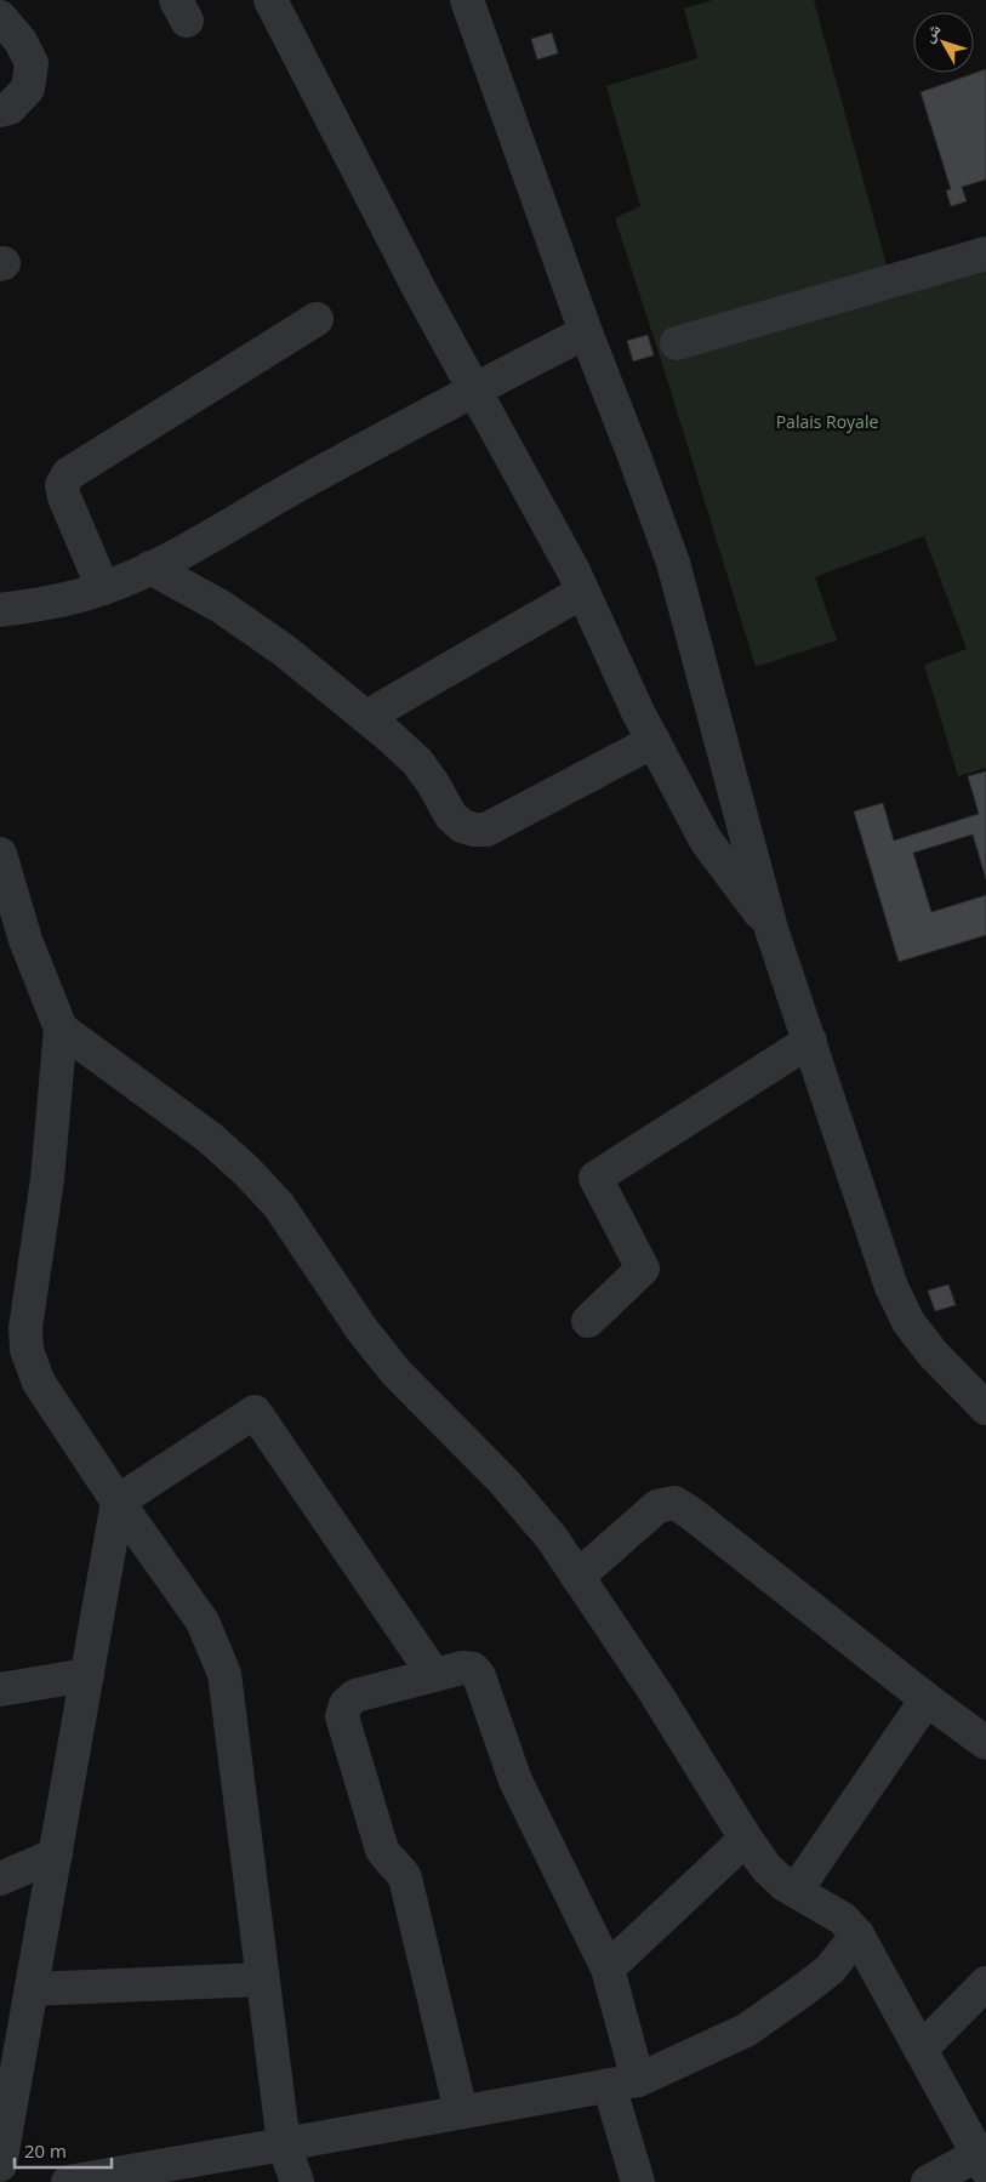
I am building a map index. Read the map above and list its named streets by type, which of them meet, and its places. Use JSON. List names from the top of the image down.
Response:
{
  "parks": ["Palais Royale"],
  "scale_bar": "20 m",
  "north": "top left"
}
